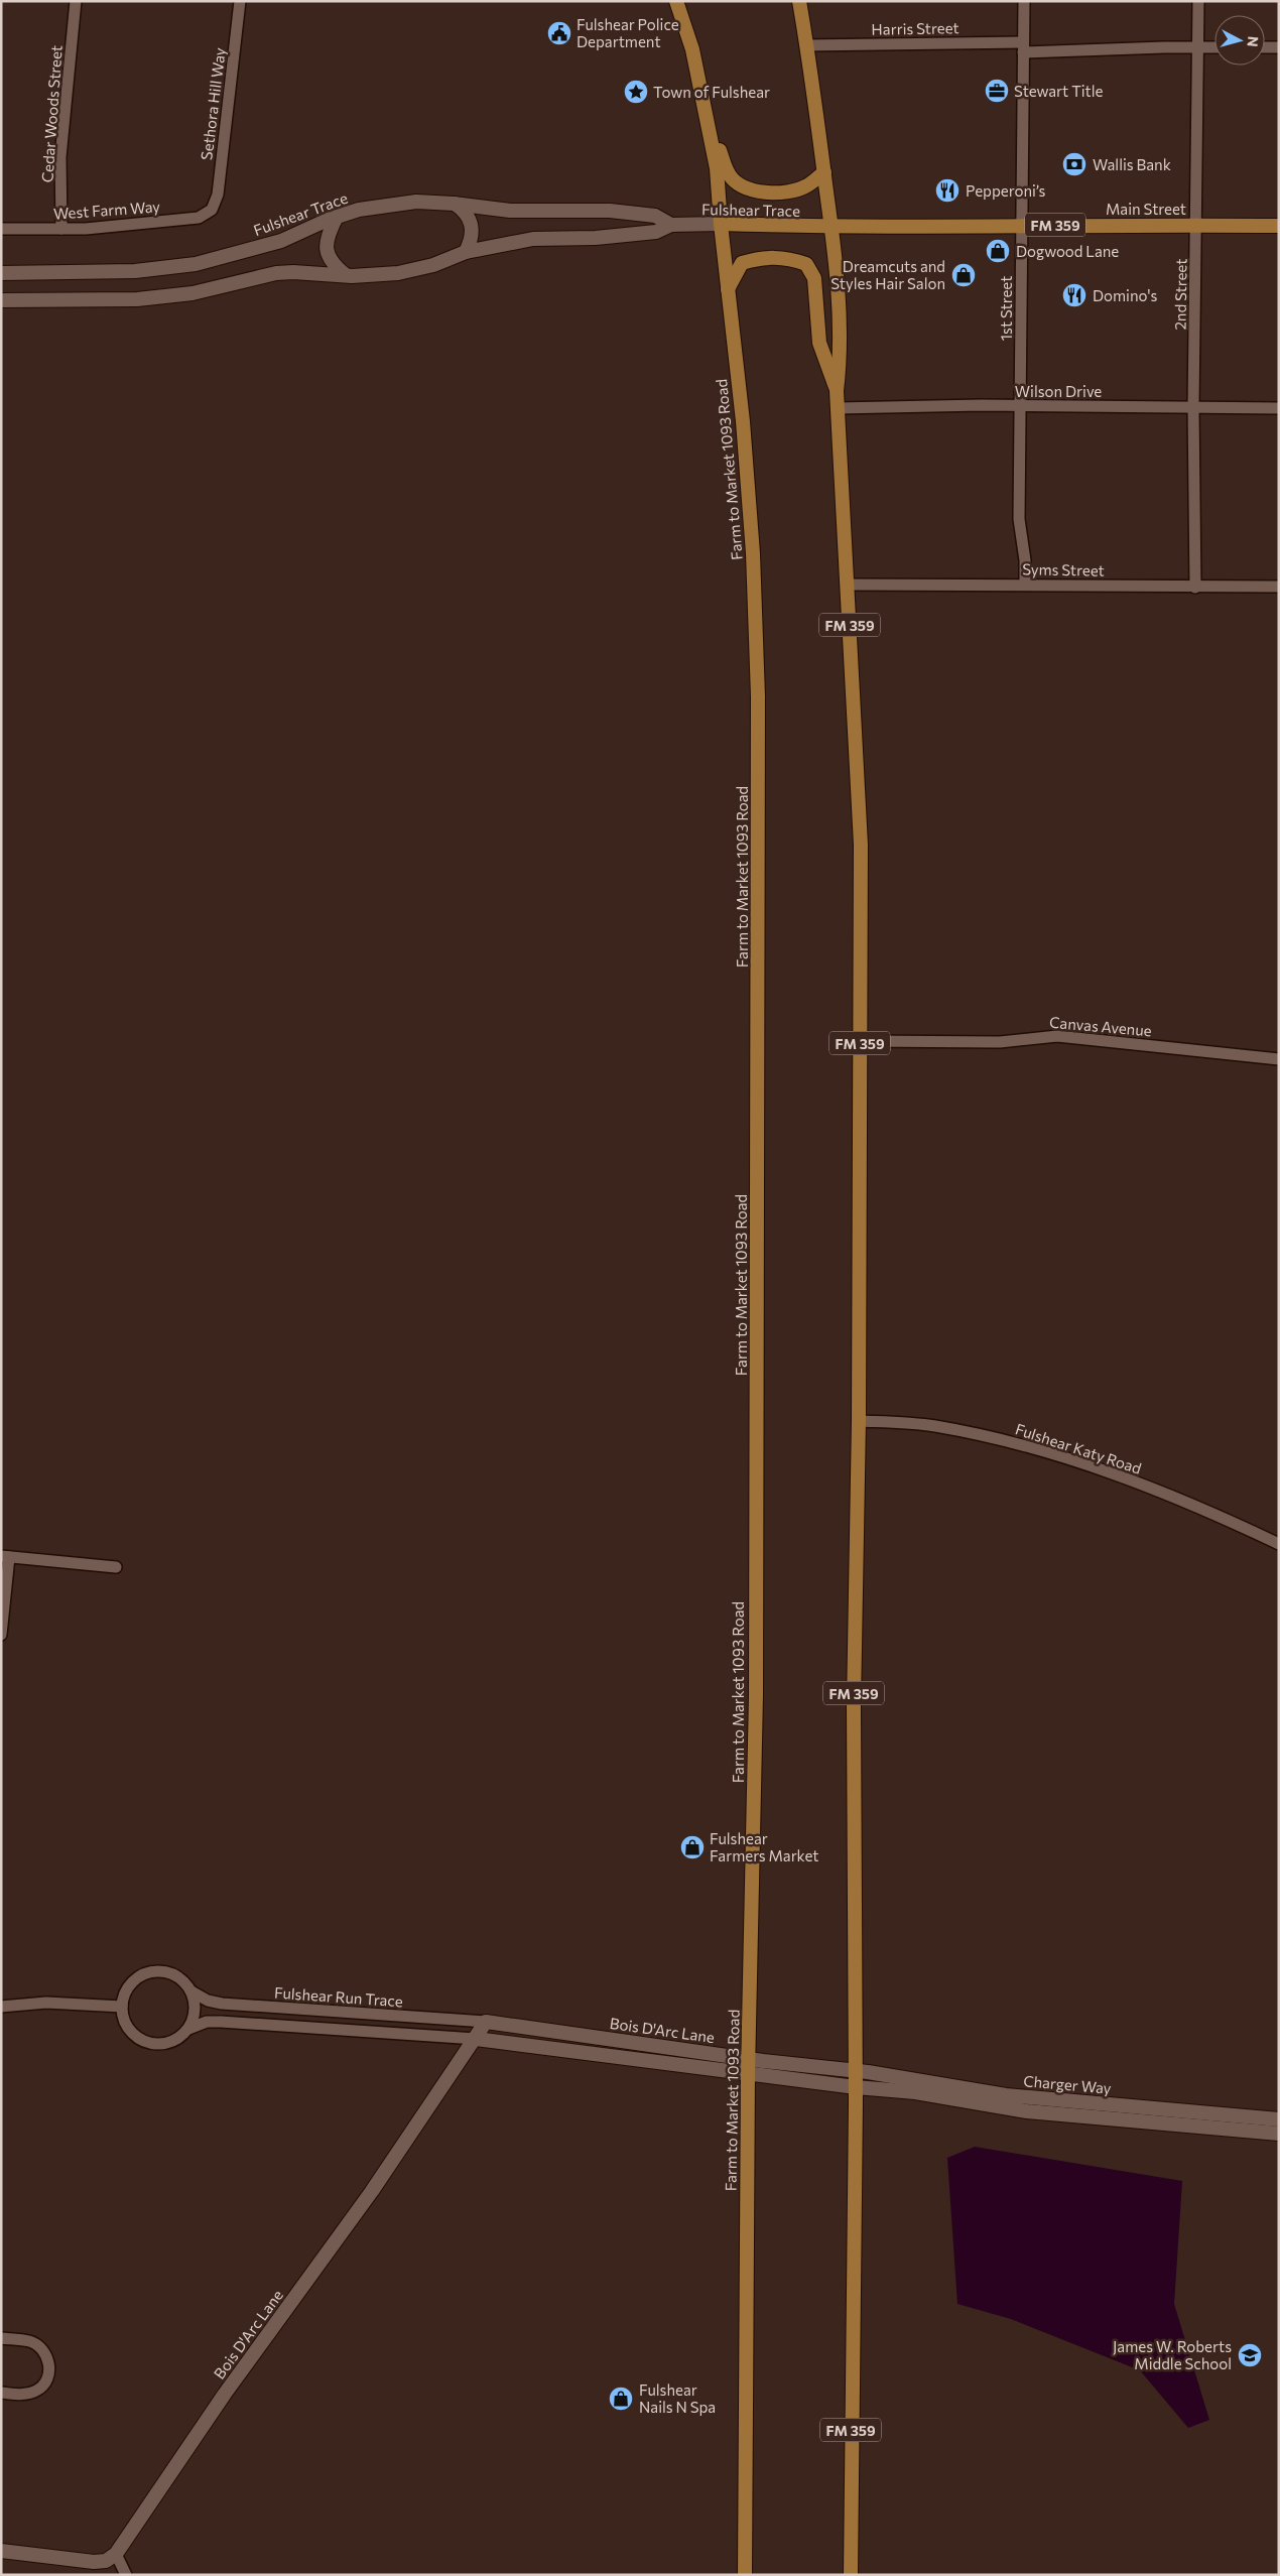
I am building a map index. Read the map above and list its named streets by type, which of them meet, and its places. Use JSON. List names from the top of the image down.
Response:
{
  "streets": {
    "main road": [
      "Main Street",
      "Fulshear Trace",
      "FM 359",
      "Farm to Market 1093 Road"
    ],
    "street": [
      "Harris Street",
      "Sethora Hill Way",
      "Cedar Woods Street",
      "West Farm Way",
      "2nd Street",
      "1st Street",
      "Wilson Drive",
      "Syms Street",
      "Canvas Avenue",
      "Fulshear Katy Road",
      "Fulshear Run Trace",
      "Bois D'Arc Lane",
      "Charger Way"
    ]
  },
  "crossings": [
    ["Harris Street", "2nd Street"],
    ["Harris Street", "1st Street"],
    ["Sethora Hill Way", "West Farm Way"],
    ["Cedar Woods Street", "West Farm Way"],
    ["Main Street", "Fulshear Trace"],
    ["Main Street", "FM 359"],
    ["Main Street", "2nd Street"],
    ["Main Street", "1st Street"],
    ["Fulshear Trace", "FM 359"],
    ["Fulshear Trace", "Farm to Market 1093 Road"],
    ["FM 359", "Wilson Drive"],
    ["FM 359", "Syms Street"],
    ["FM 359", "Canvas Avenue"],
    ["FM 359", "Fulshear Katy Road"],
    ["FM 359", "Bois D'Arc Lane"],
    ["FM 359", "Charger Way"],
    ["2nd Street", "Wilson Drive"],
    ["2nd Street", "Syms Street"],
    ["1st Street", "Wilson Drive"],
    ["1st Street", "Syms Street"],
    ["Farm to Market 1093 Road", "Bois D'Arc Lane"],
    ["Fulshear Run Trace", "Bois D'Arc Lane"],
    ["Bois D'Arc Lane", "Charger Way"]
  ],
  "places": {
    "public building": ["Fulshear Police Department"],
    "office": ["Stewart Title"],
    "place": ["Town of Fulshear"],
    "bank": ["Wallis Bank"],
    "restaurant": ["Pepperoni’s", "Domino's"],
    "shop": [
      "Dogwood Lane",
      "Dreamcuts and Styles Hair Salon",
      "Fulshear Farmers Market",
      "Fulshear Nails N Spa"
    ],
    "school or university": ["James W. Roberts Middle School"]
  },
  "north": "right"
}
